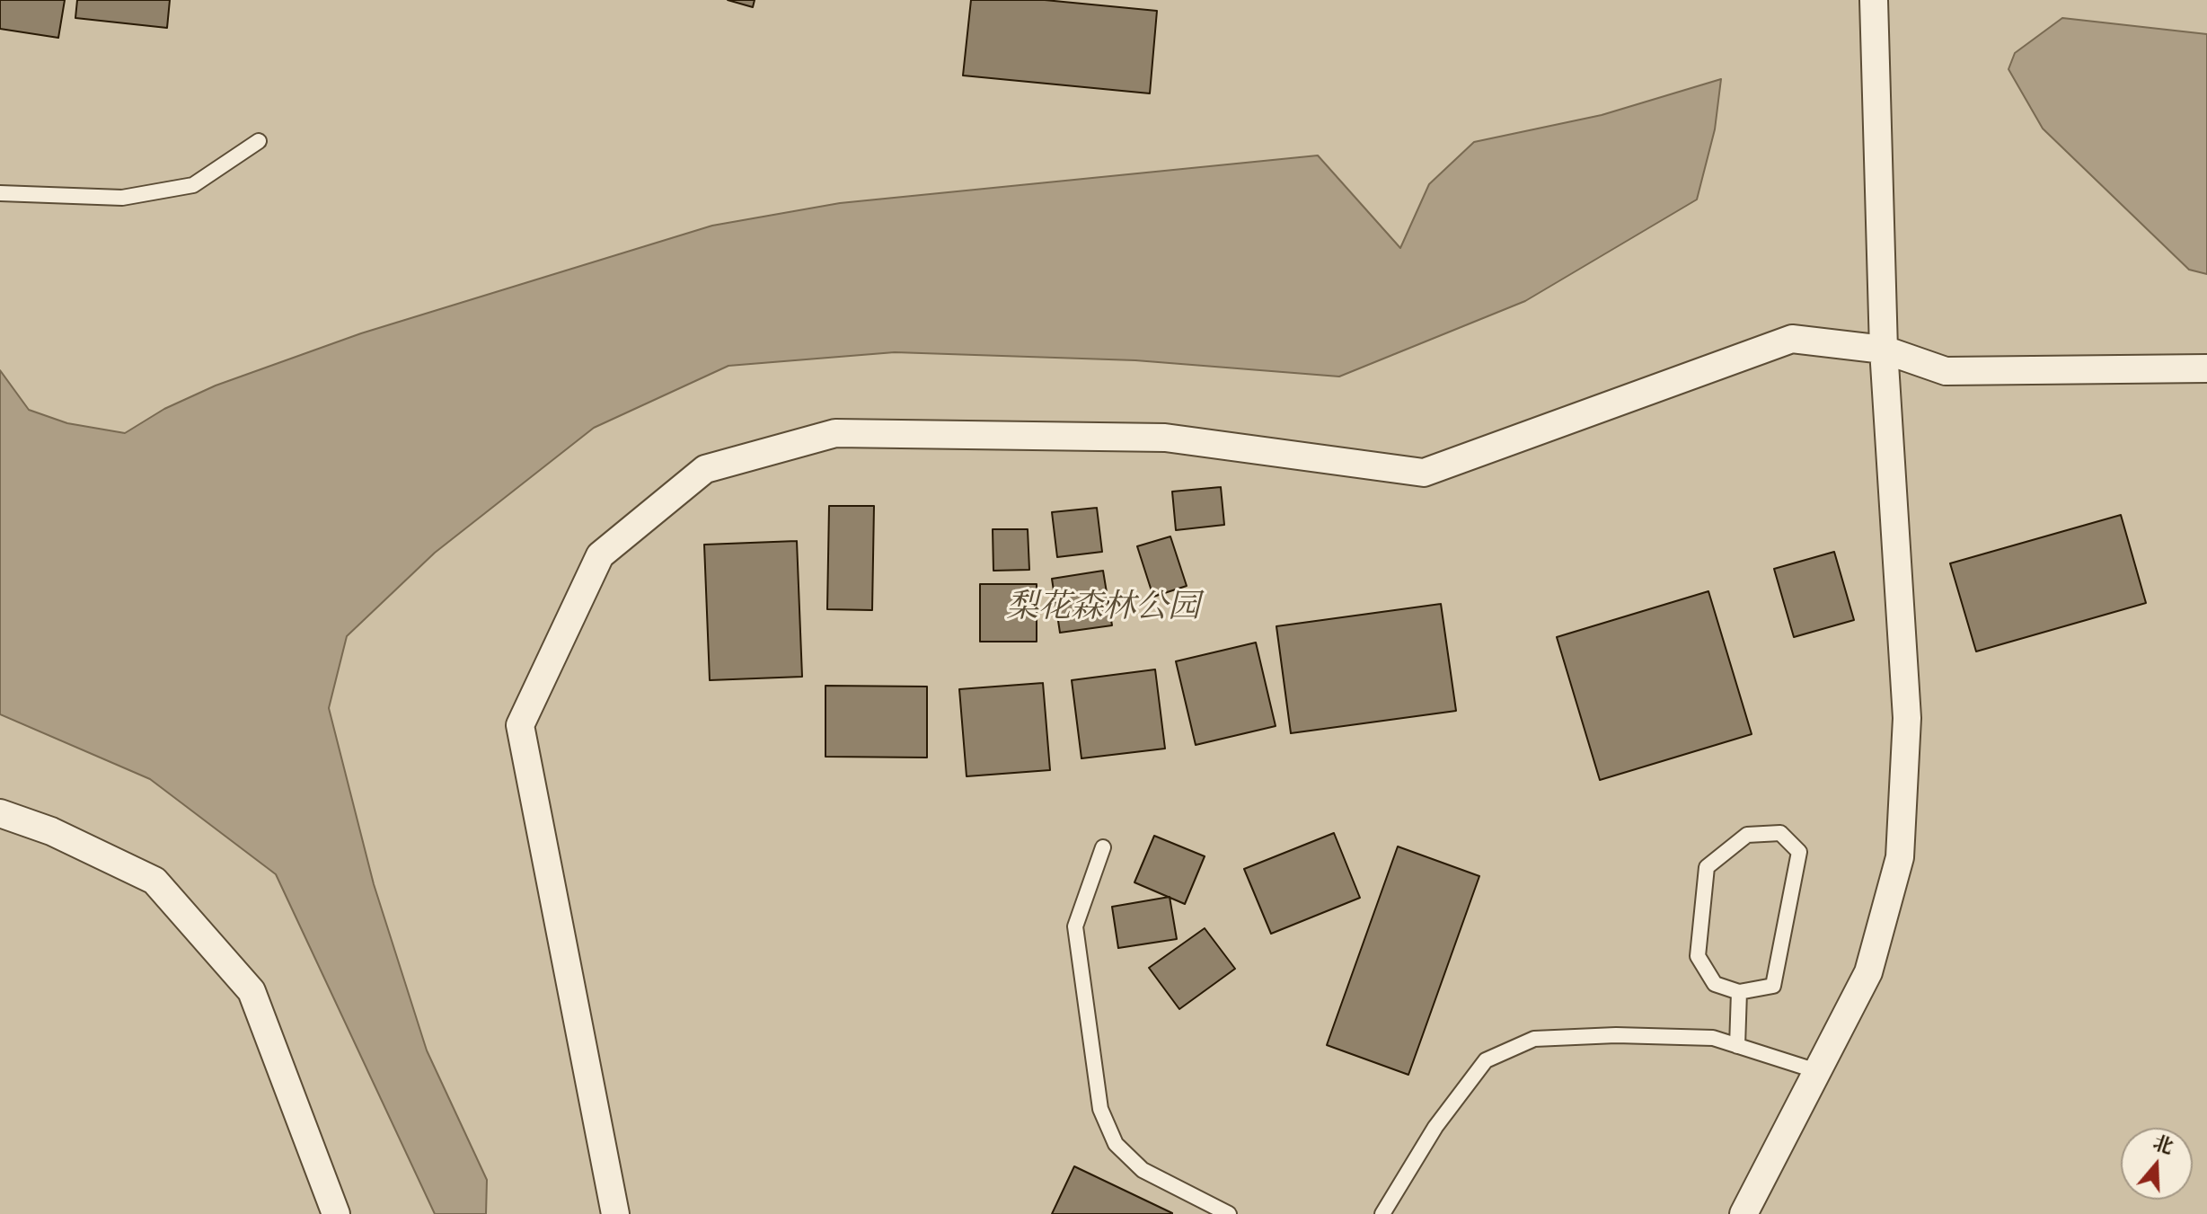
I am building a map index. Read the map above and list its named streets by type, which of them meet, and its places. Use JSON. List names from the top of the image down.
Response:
{
  "parks": ["梨花森林公园"],
  "north": "top"
}
